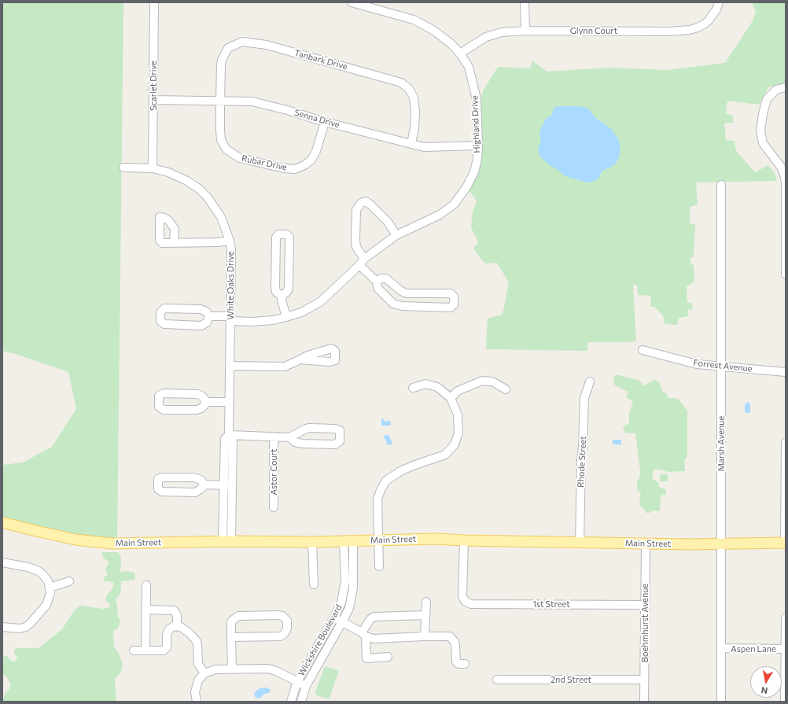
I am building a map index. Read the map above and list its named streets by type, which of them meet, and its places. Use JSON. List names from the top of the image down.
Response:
{
  "streets": {
    "main road": ["Main Street"],
    "street": [
      "Glynn Court",
      "Tanbark Drive",
      "Scarlet Drive",
      "Senna Drive",
      "Highland Drive",
      "Rubar Drive",
      "White Oaks Drive",
      "Forrest Avenue",
      "Marsh Avenue",
      "Rhode Street",
      "Astor Court",
      "1st Street",
      "Boehmhurst Avenue",
      "Wickshire Boulevard",
      "Aspen Lane",
      "2nd Street"
    ]
  },
  "crossings": [
    ["Glynn Court", "Highland Drive"],
    ["Tanbark Drive", "Senna Drive"],
    ["Tanbark Drive", "Rubar Drive"],
    ["Scarlet Drive", "Senna Drive"],
    ["Scarlet Drive", "White Oaks Drive"],
    ["Senna Drive", "Highland Drive"],
    ["Senna Drive", "Rubar Drive"],
    ["Highland Drive", "White Oaks Drive"],
    ["White Oaks Drive", "Astor Court"],
    ["White Oaks Drive", "Main Street"],
    ["Forrest Avenue", "Marsh Avenue"],
    ["Marsh Avenue", "Main Street"],
    ["Marsh Avenue", "Aspen Lane"],
    ["Rhode Street", "Main Street"],
    ["Main Street", "1st Street"],
    ["Main Street", "Boehmhurst Avenue"],
    ["Main Street", "Wickshire Boulevard"],
    ["1st Street", "Boehmhurst Avenue"],
    ["Boehmhurst Avenue", "2nd Street"]
  ],
  "north": "bottom"
}
